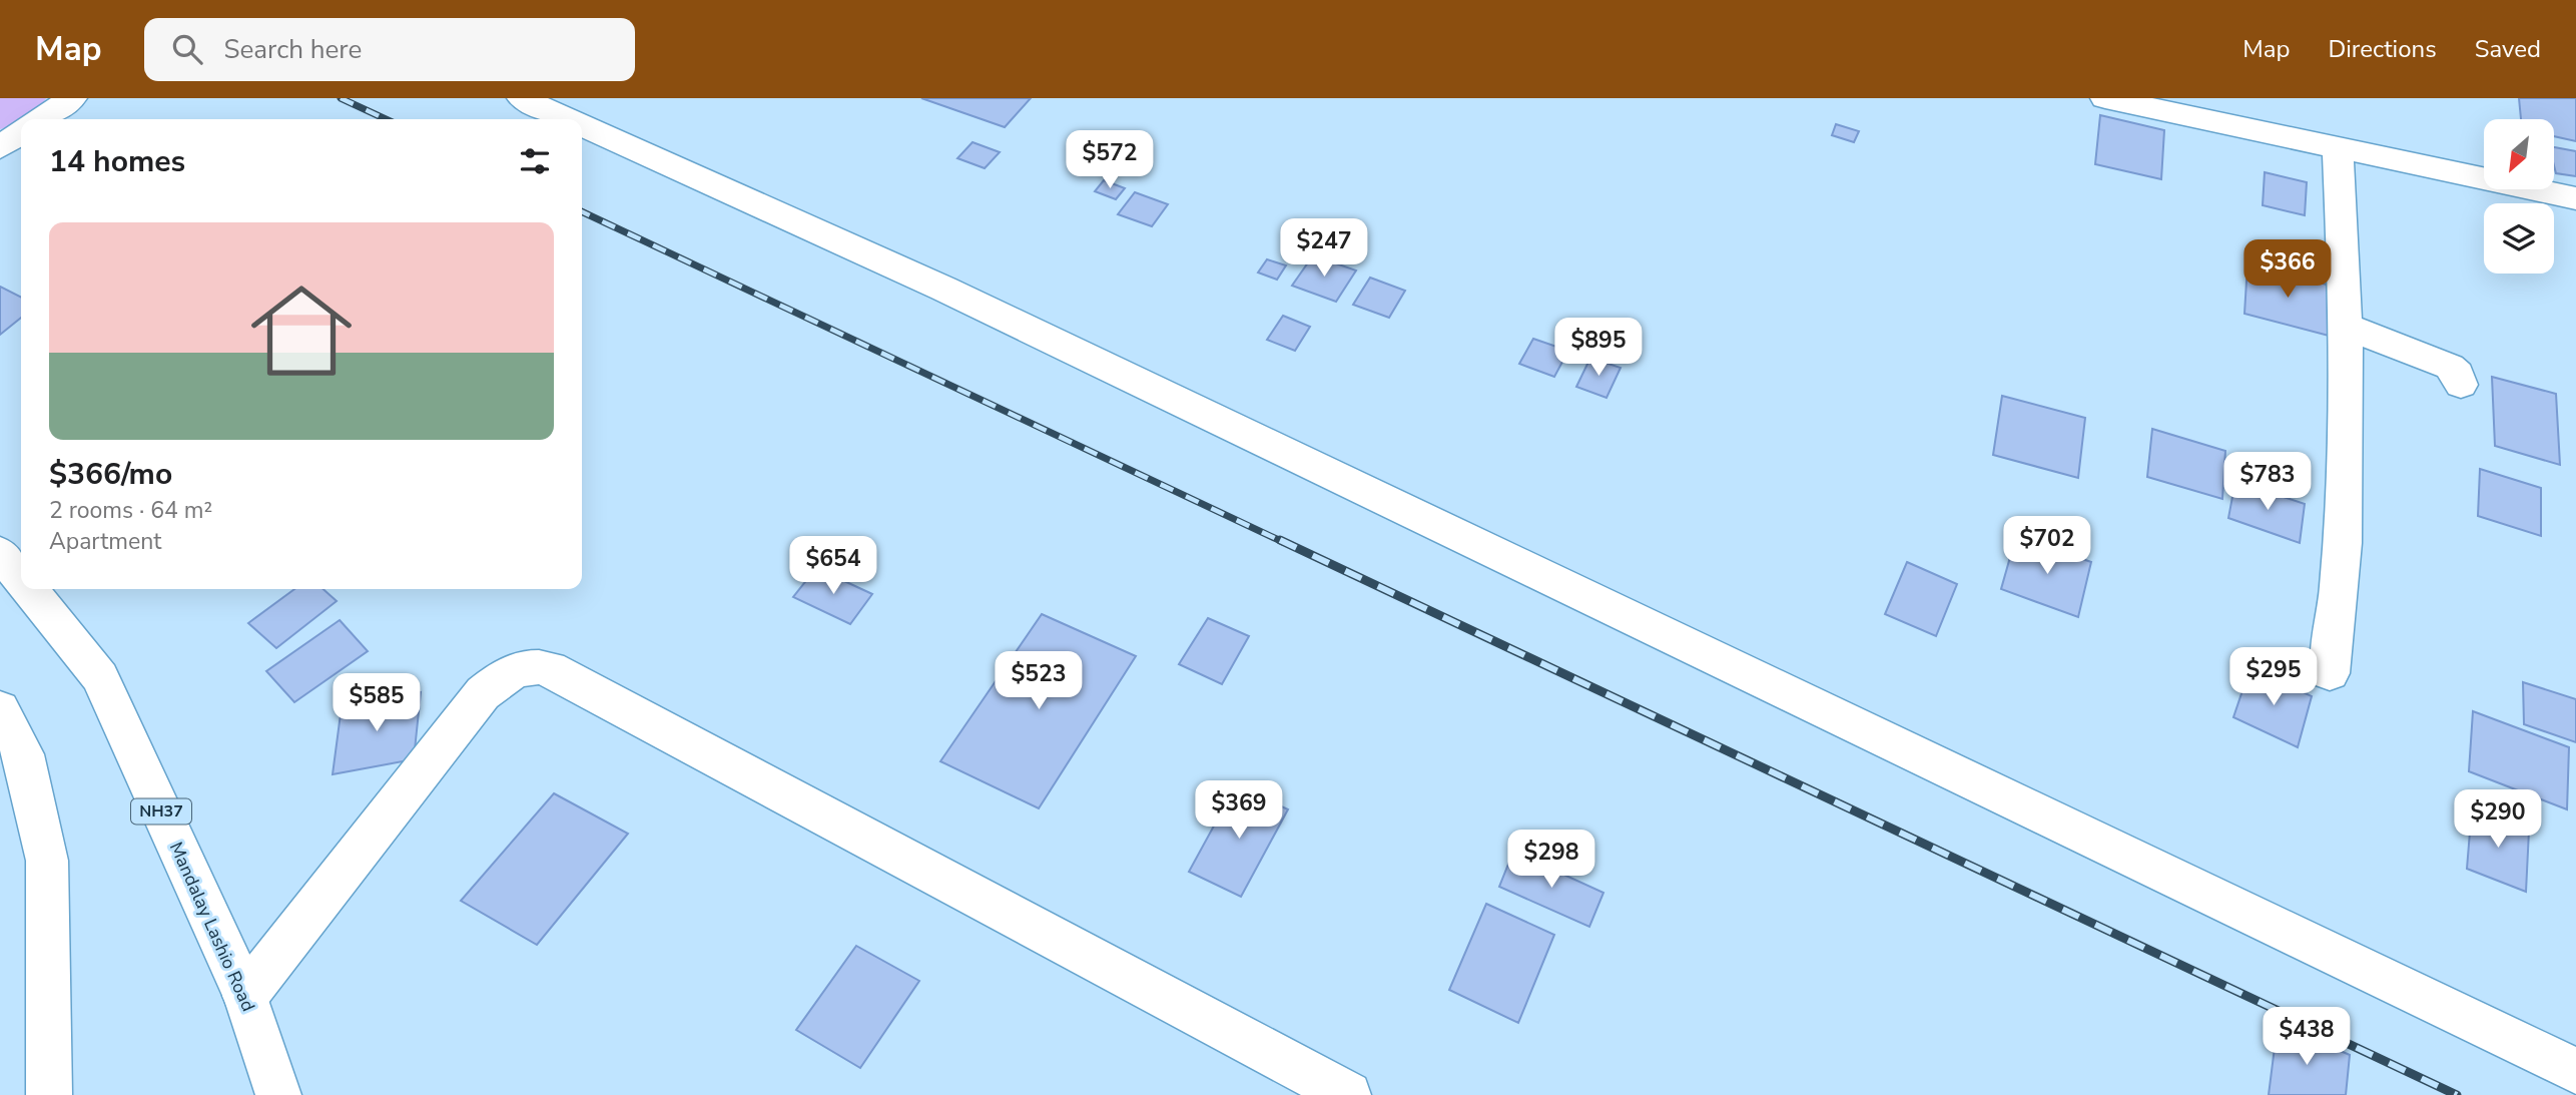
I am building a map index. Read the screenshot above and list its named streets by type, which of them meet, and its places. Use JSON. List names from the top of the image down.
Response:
{
  "streets": {
    "main road": ["NH37", "Mandalay Lashio Road"]
  },
  "north": "bottom left",
  "page": {
    "header": "Map",
    "search": "Search here",
    "nav": ["Map", "Directions", "Saved"],
    "heading": "14 homes",
    "price": [
      "$572",
      "$247",
      "$366",
      "$895",
      "$783",
      "$702",
      "$654",
      "$295",
      "$523",
      "$585",
      "$369",
      "$290",
      "$298",
      "$438"
    ],
    "list": [
      {
        "name": "$366/mo",
        "note": "2 rooms · 64 m² · Apartment"
      }
    ]
  }
}
